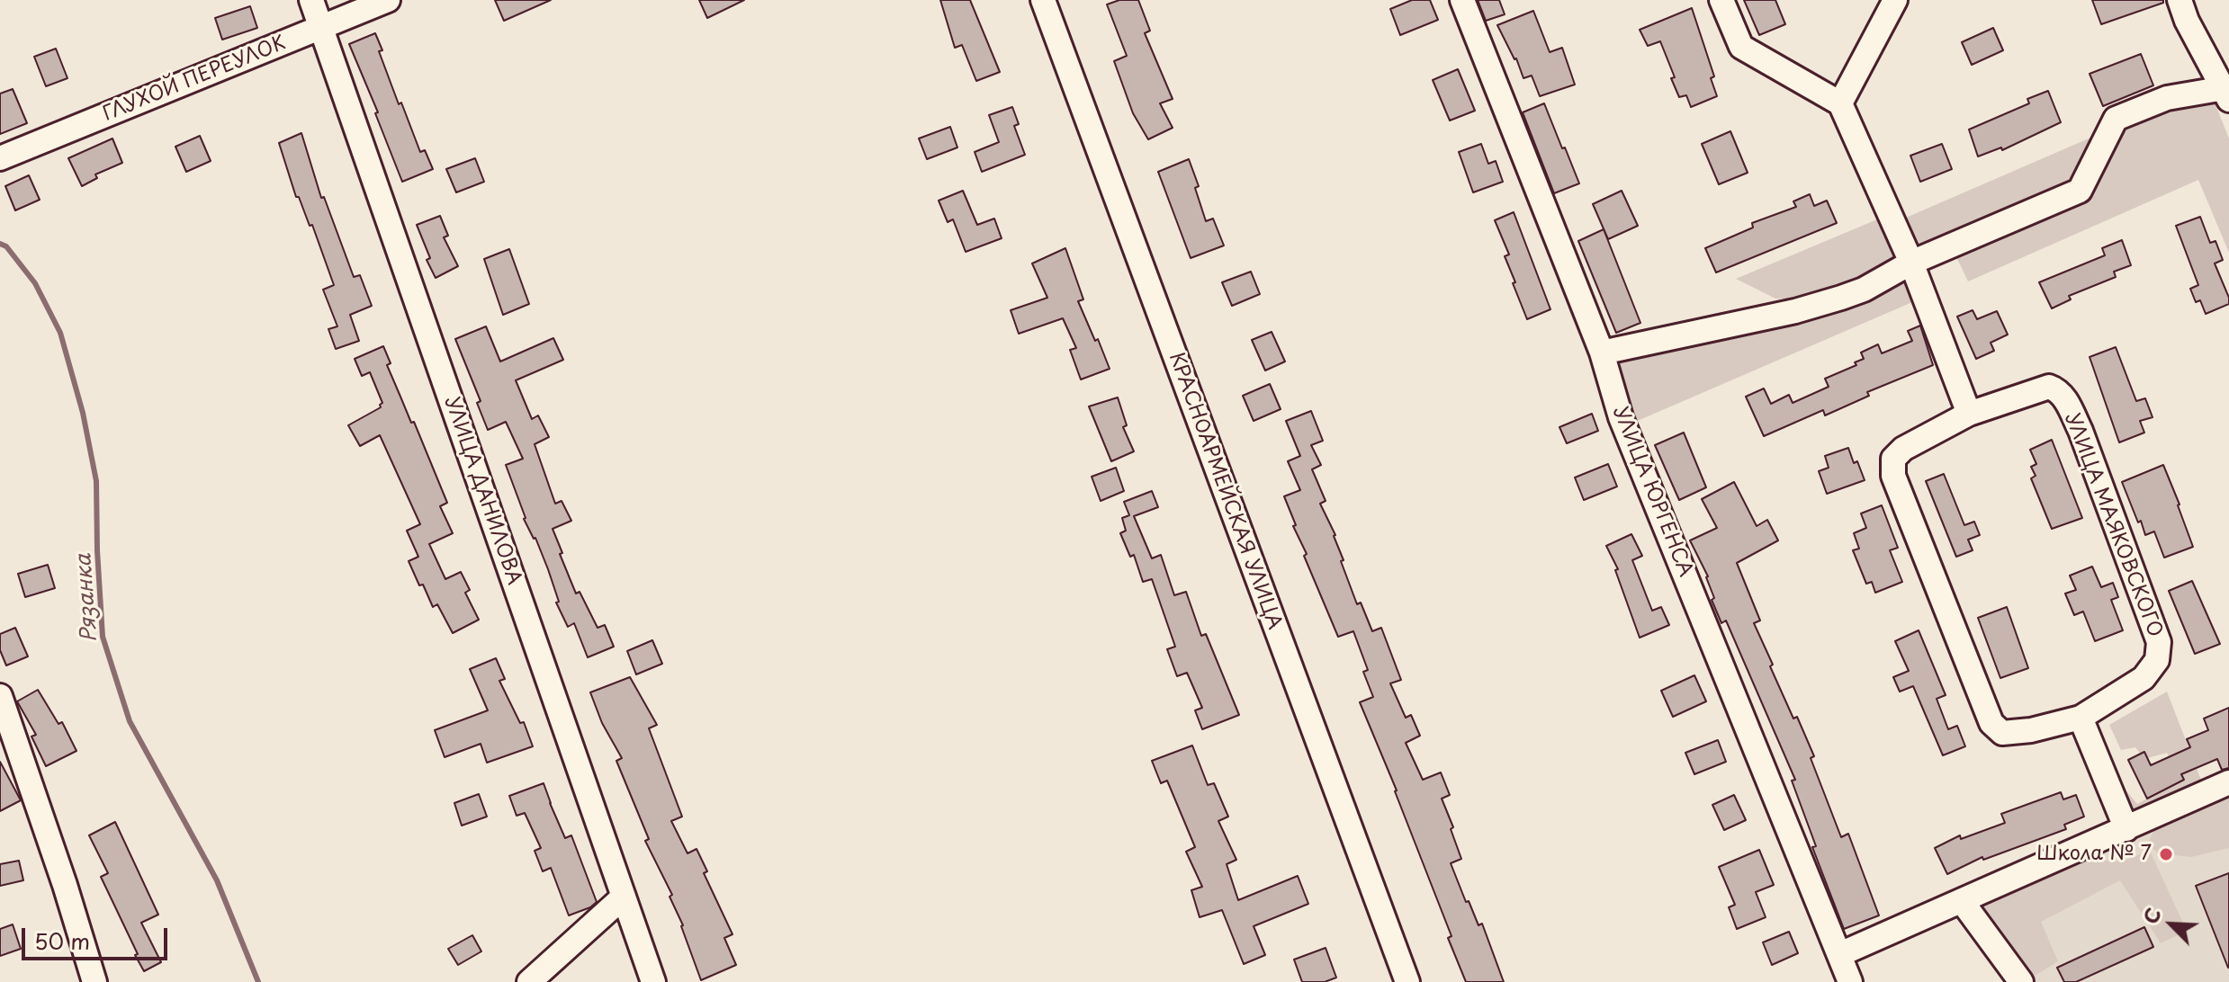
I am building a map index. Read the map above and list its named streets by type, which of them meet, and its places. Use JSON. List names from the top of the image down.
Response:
{
  "streets": {
    "street": [
      "ГЛУХОЙ ПЕРЕУЛОК",
      "УЛИЦА ДАНИЛОВА",
      "КРАСНОАРМЕЙСКАЯ УЛИЦА",
      "УЛИЦА ЮРГЕНСА",
      "УЛИЦА МАЯКОВСКОГО"
    ]
  },
  "crossings": [
    ["ГЛУХОЙ ПЕРЕУЛОК", "УЛИЦА ДАНИЛОВА"]
  ],
  "water": ["Рязанка"],
  "places": ["Школа № 7"],
  "scale_bar": "50 m",
  "north": "top left"
}
